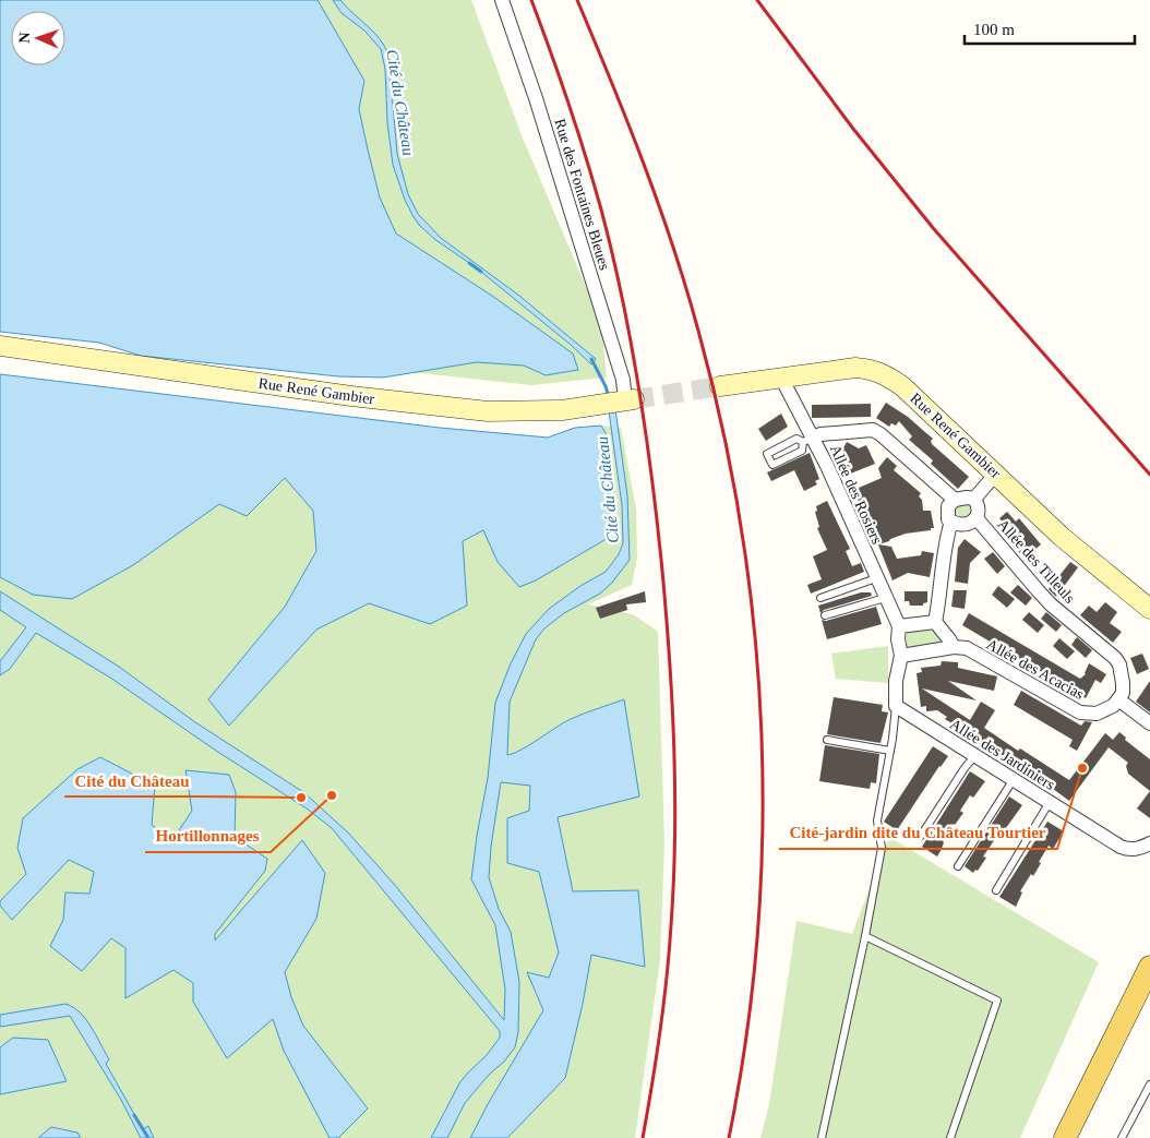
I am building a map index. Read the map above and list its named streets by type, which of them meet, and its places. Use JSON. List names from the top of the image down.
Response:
{
  "streets": {
    "street": [
      "Rue des Fontaines Bleues",
      "Rue René Gambier",
      "Allée des Rosiers",
      "Allée des Tilleuls",
      "Allée des Acacias",
      "Allée des Jardiniers"
    ]
  },
  "crossings": [
    ["Rue des Fontaines Bleues", "Rue René Gambier"],
    ["Rue René Gambier", "Allée des Rosiers"],
    ["Allée des Tilleuls", "Allée des Acacias"]
  ],
  "water": ["Cité du Château"],
  "places": ["Cité-jardin dite du Château Tourtier", "Hortillonnages", "Cité du Château"],
  "scale_bar": "100 m",
  "north": "left"
}
